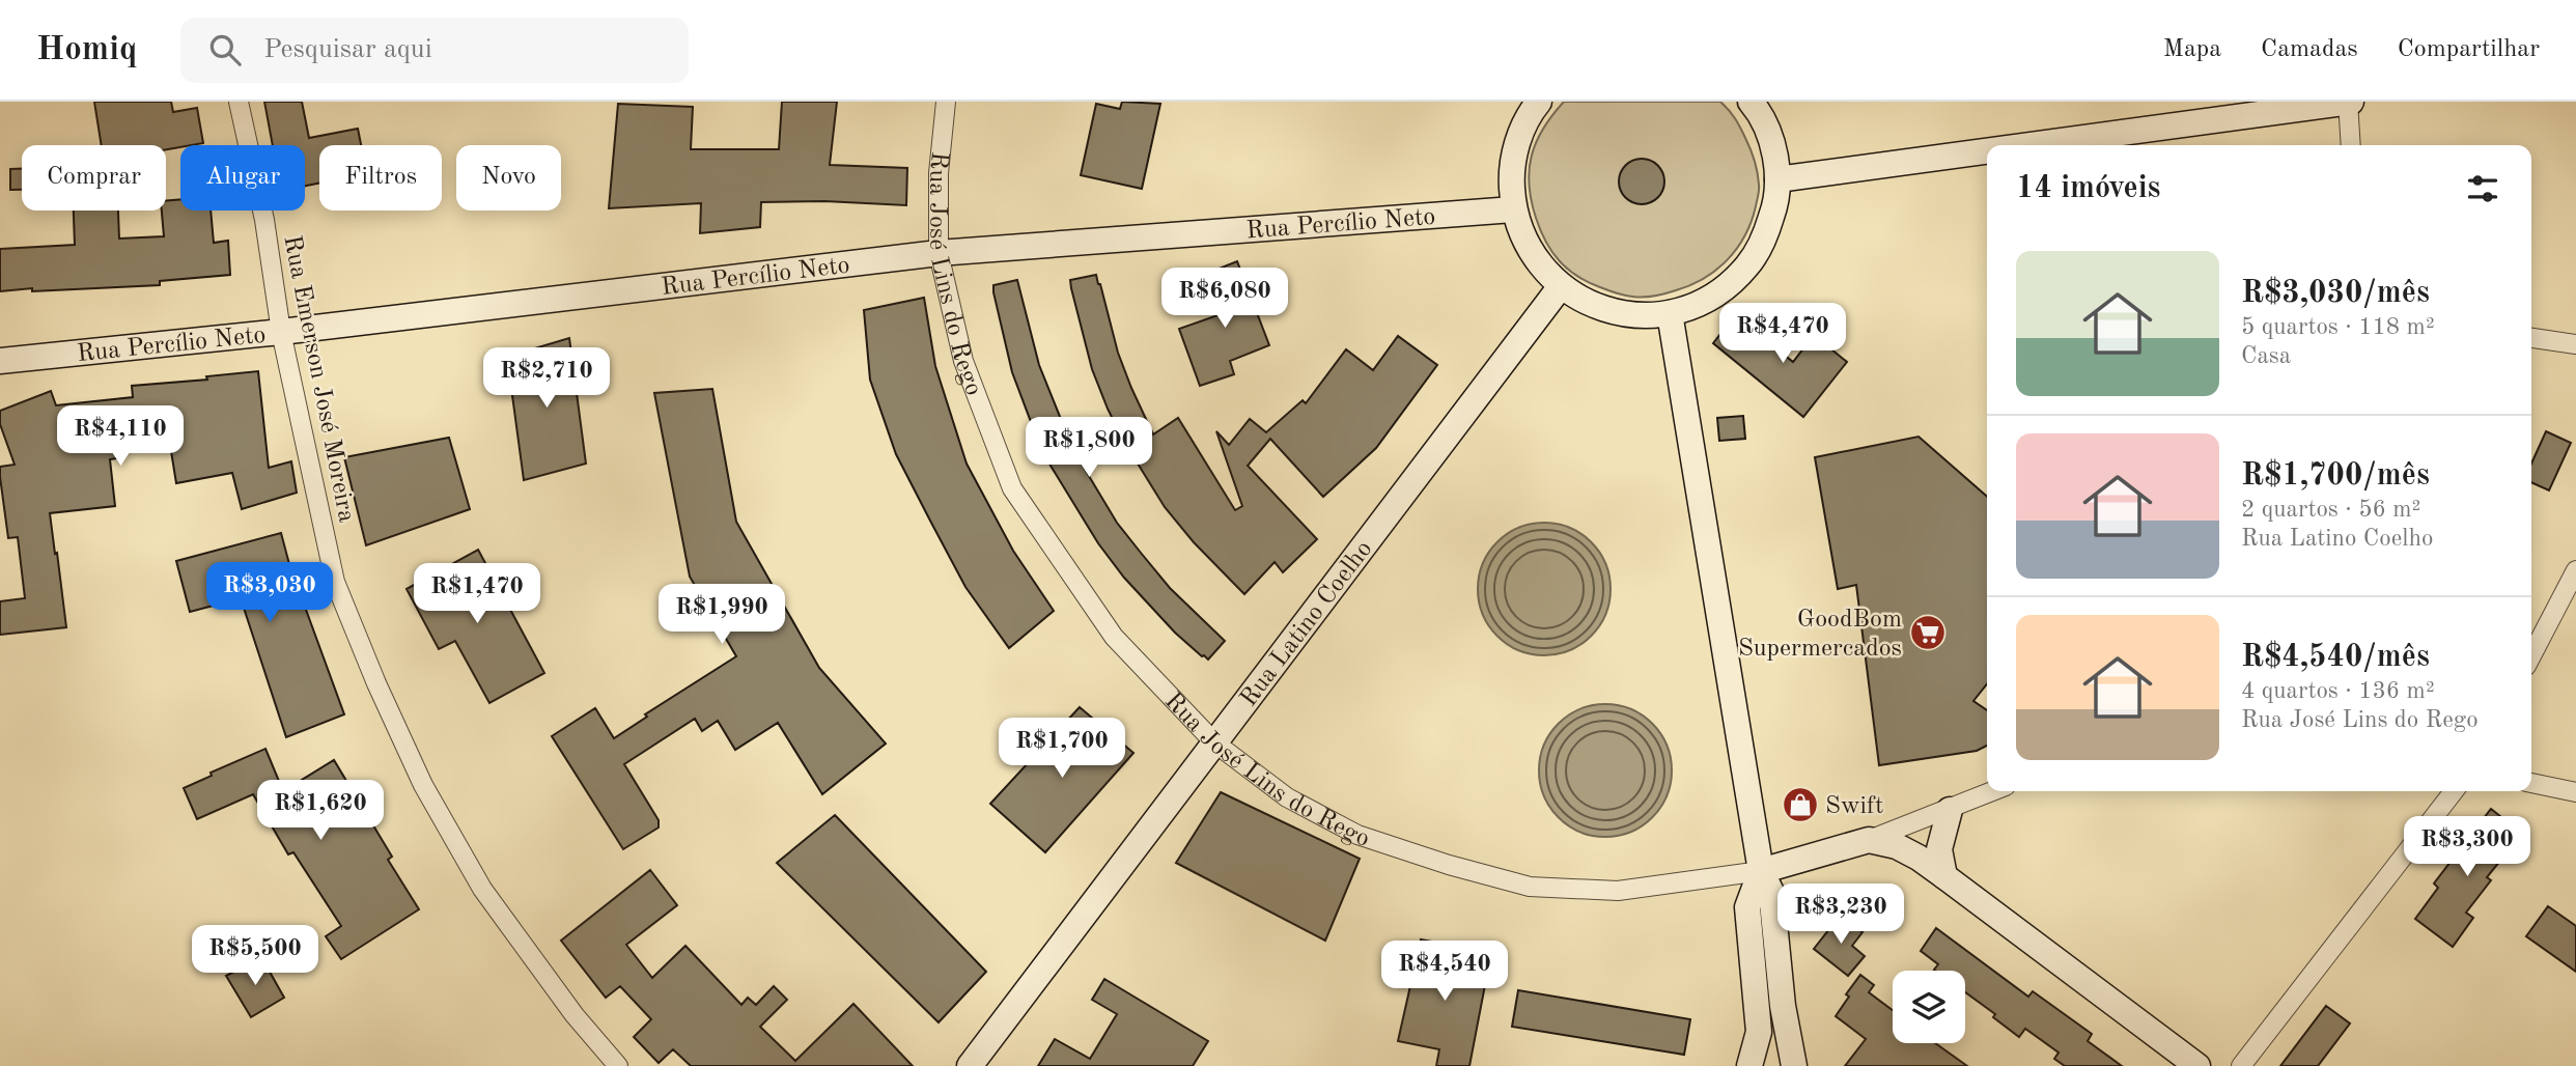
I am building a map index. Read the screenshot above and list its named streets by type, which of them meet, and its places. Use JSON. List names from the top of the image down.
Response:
{
  "streets": {
    "main road": ["Rua Percílio Neto", "Rua José Lins do Rego", "Rua Latino Coelho"],
    "street": ["Rua Emerson José Moreira"]
  },
  "crossings": [
    ["Rua Percílio Neto", "Rua José Lins do Rego"],
    ["Rua Percílio Neto", "Rua Emerson José Moreira"],
    ["Rua José Lins do Rego", "Rua Latino Coelho"]
  ],
  "places": {
    "supermarket": ["GoodBom Supermercados"],
    "shop": ["Swift"]
  },
  "page": {
    "header": "Homiq",
    "search": "Pesquisar aqui",
    "nav": ["Mapa", "Camadas", "Compartilhar"],
    "chip": [
      "Comprar",
      "Alugar",
      "Filtros",
      "Novo"
    ],
    "heading": "14 imóveis",
    "list": [
      {
        "name": "R$3,030/mês",
        "note": "5 quartos · 118 m² · Casa"
      },
      {
        "name": "R$1,700/mês",
        "note": "2 quartos · 56 m² · Rua Latino Coelho"
      },
      {
        "name": "R$4,540/mês",
        "note": "4 quartos · 136 m² · Rua José Lins do Rego"
      }
    ],
    "price": [
      "R$6,080",
      "R$4,470",
      "R$2,710",
      "R$4,110",
      "R$1,800",
      "R$3,030",
      "R$1,470",
      "R$1,990",
      "R$1,700",
      "R$1,620",
      "R$3,300",
      "R$3,230",
      "R$5,500",
      "R$4,540"
    ]
  }
}
